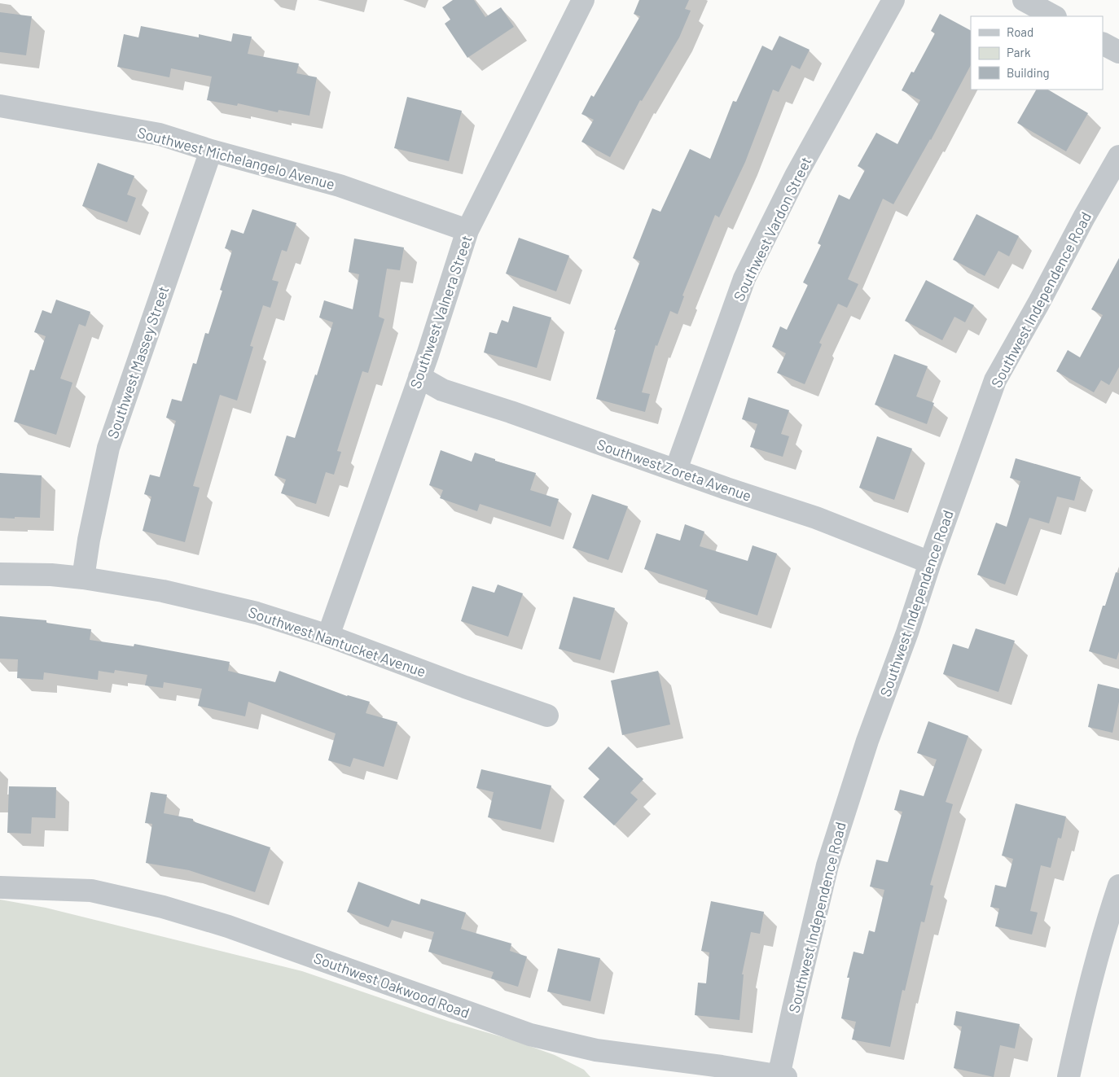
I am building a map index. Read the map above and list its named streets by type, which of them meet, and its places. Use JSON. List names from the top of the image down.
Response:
{
  "streets": {
    "street": [
      "Southwest Michelangelo Avenue",
      "Southwest Vardon Street",
      "Southwest Independence Road",
      "Southwest Valnera Street",
      "Southwest Massey Street",
      "Southwest Zoreta Avenue",
      "Southwest Nantucket Avenue",
      "Southwest Oakwood Road"
    ]
  },
  "crossings": [
    ["Southwest Michelangelo Avenue", "Southwest Valnera Street"],
    ["Southwest Michelangelo Avenue", "Southwest Massey Street"],
    ["Southwest Vardon Street", "Southwest Zoreta Avenue"],
    ["Southwest Independence Road", "Southwest Zoreta Avenue"],
    ["Southwest Independence Road", "Southwest Oakwood Road"],
    ["Southwest Valnera Street", "Southwest Zoreta Avenue"],
    ["Southwest Valnera Street", "Southwest Nantucket Avenue"],
    ["Southwest Massey Street", "Southwest Nantucket Avenue"]
  ],
  "legend": ["Road", "Park", "Building"]
}
